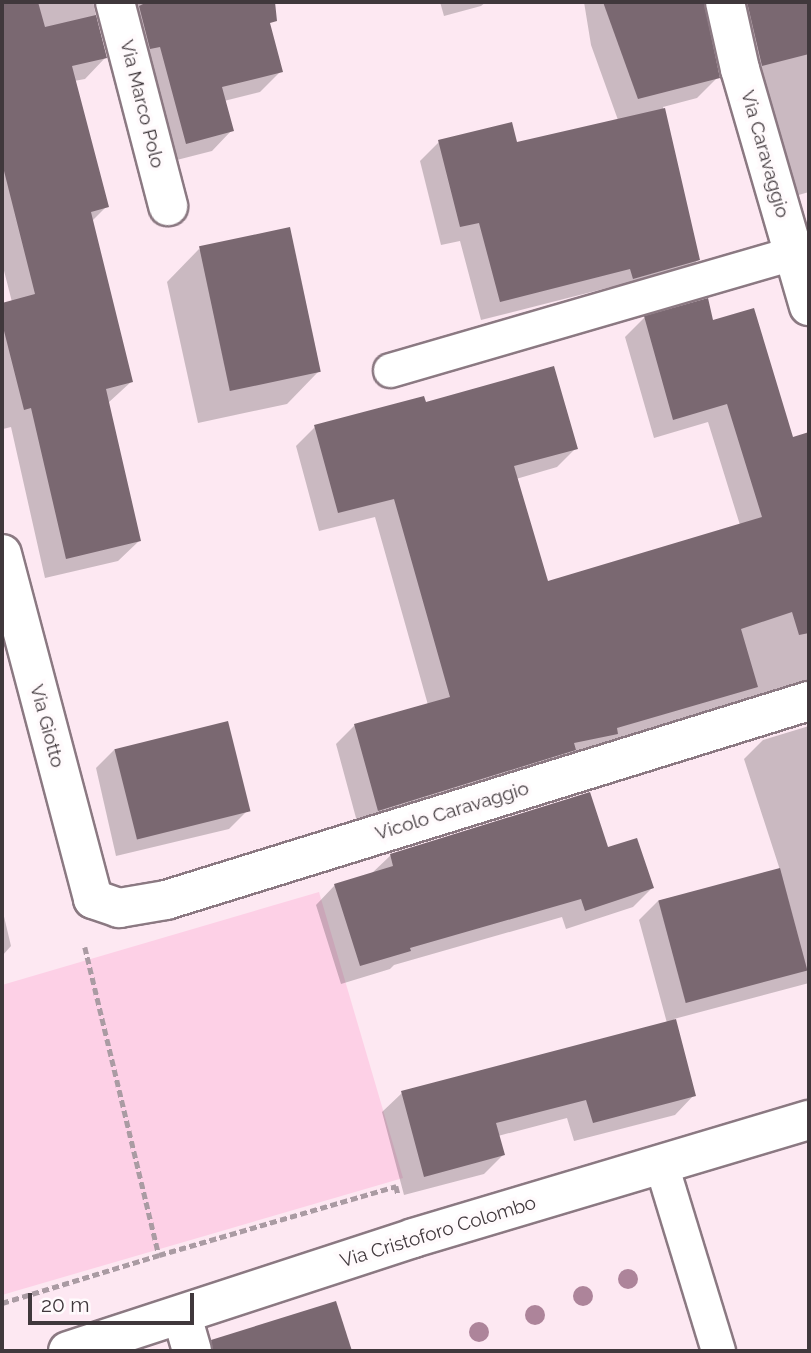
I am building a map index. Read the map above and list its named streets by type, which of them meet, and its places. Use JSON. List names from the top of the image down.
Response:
{
  "streets": {
    "street": [
      "Via Marco Polo",
      "Via Caravaggio",
      "Via Giotto",
      "Vicolo Caravaggio",
      "Via Cristoforo Colombo"
    ]
  },
  "crossings": [
    ["Via Giotto", "Vicolo Caravaggio"]
  ],
  "scale_bar": "20 m"
}
